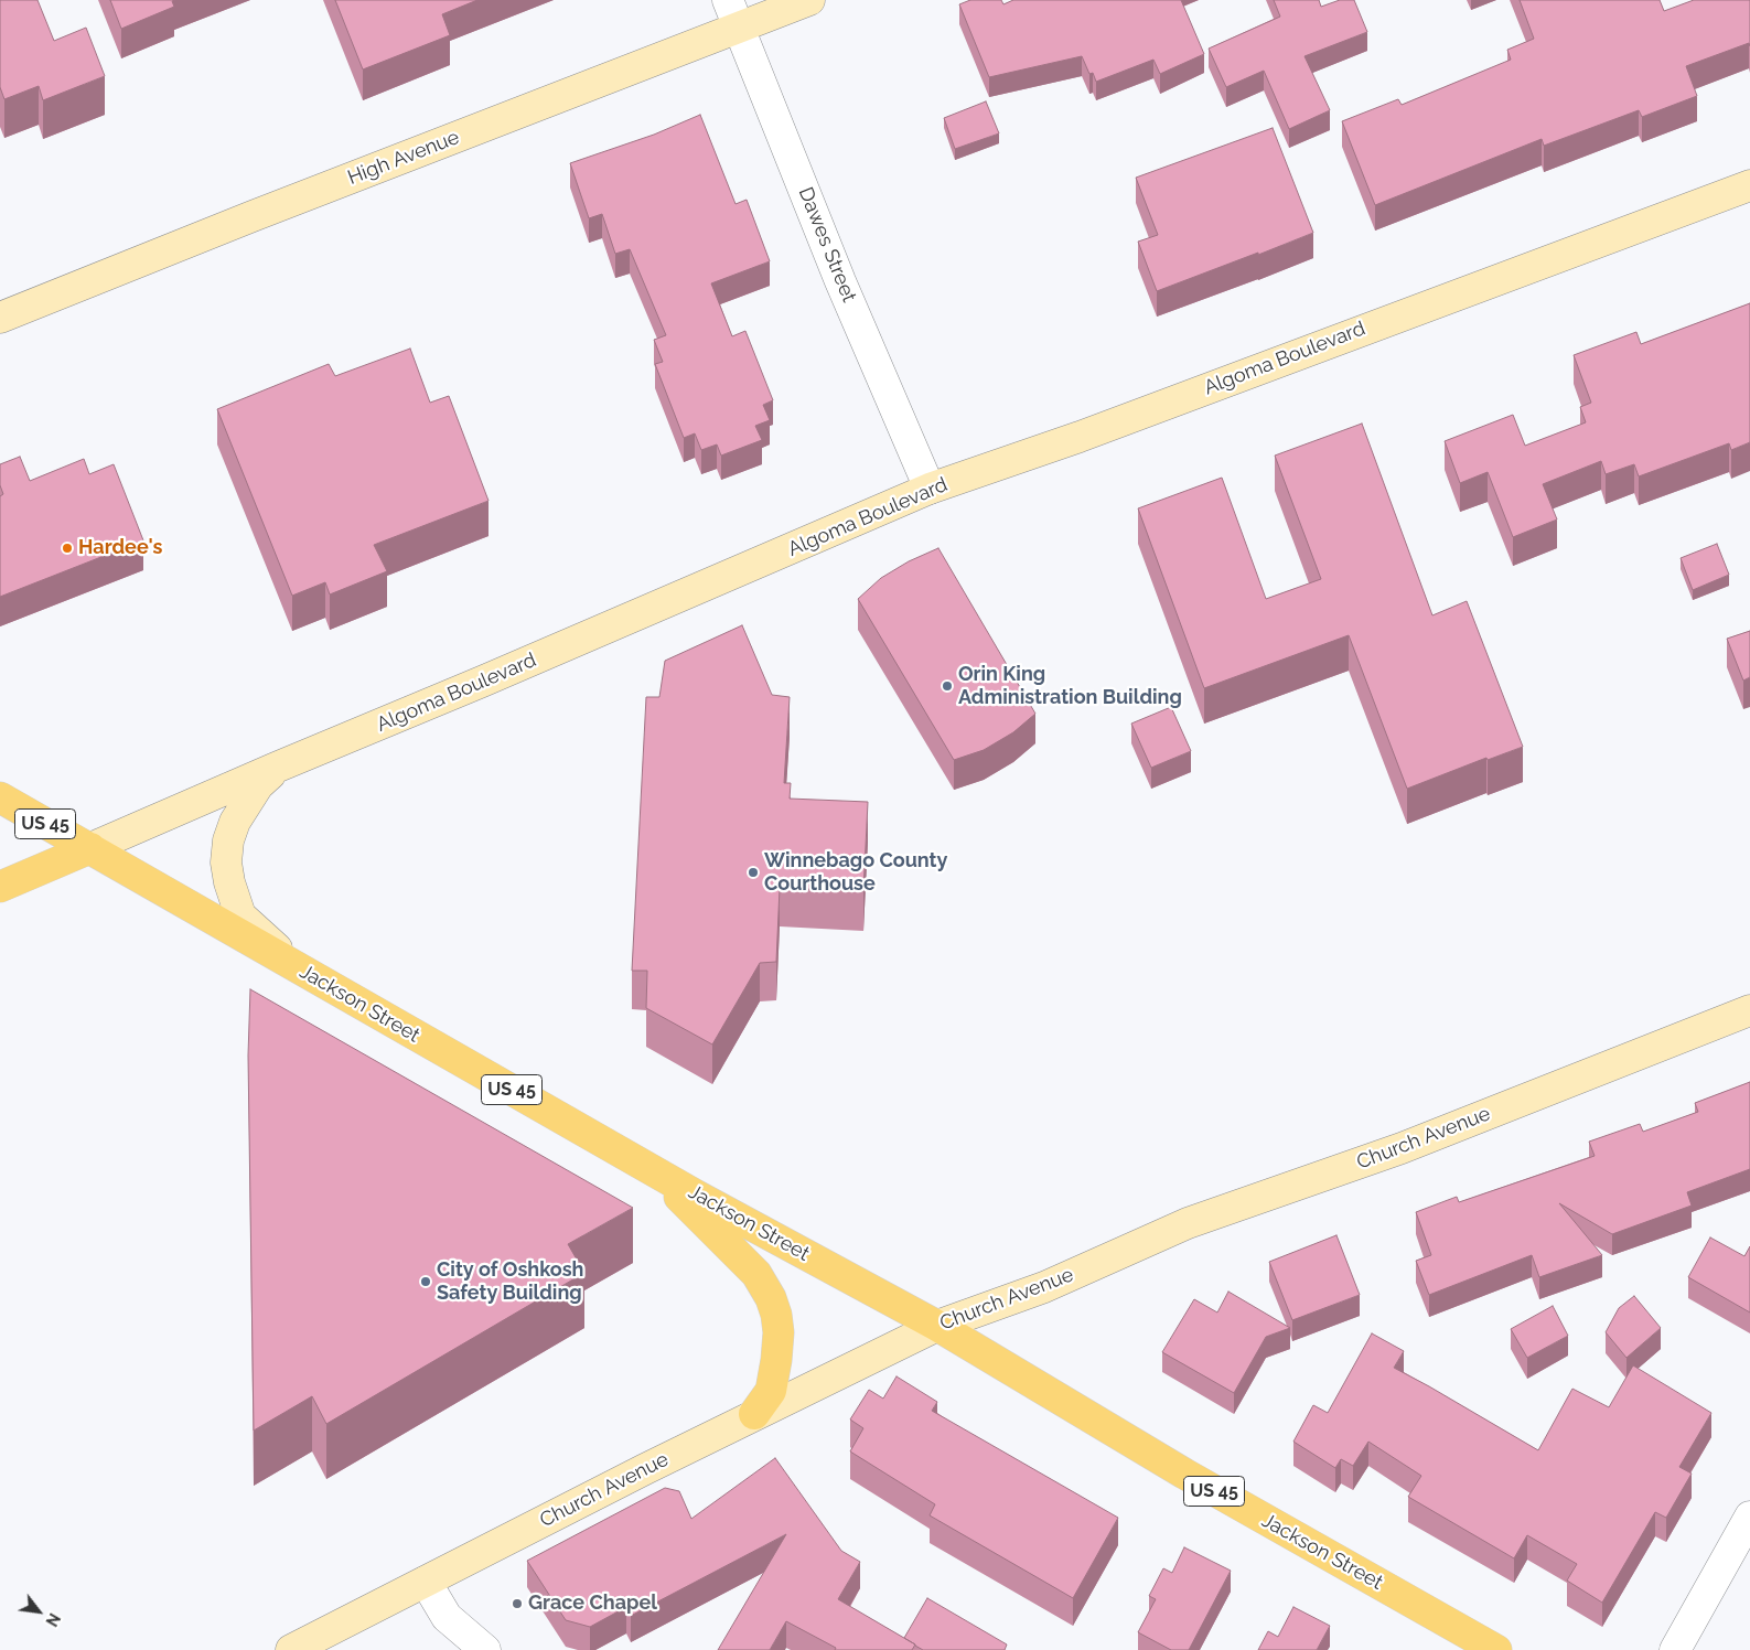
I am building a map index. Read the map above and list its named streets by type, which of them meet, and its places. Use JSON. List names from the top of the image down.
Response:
{
  "streets": {
    "main road": [
      "High Avenue",
      "Algoma Boulevard",
      "US 45",
      "Jackson Street",
      "Church Avenue"
    ],
    "street": ["Dawes Street"]
  },
  "crossings": [
    ["High Avenue", "Dawes Street"],
    ["Dawes Street", "Algoma Boulevard"],
    ["Algoma Boulevard", "Jackson Street"],
    ["Jackson Street", "Church Avenue"]
  ],
  "places": [
    "Hardee's",
    "Orin King Administration Building",
    "Winnebago County Courthouse",
    "City of Oshkosh Safety Building",
    "Grace Chapel"
  ],
  "north": "bottom right"
}
